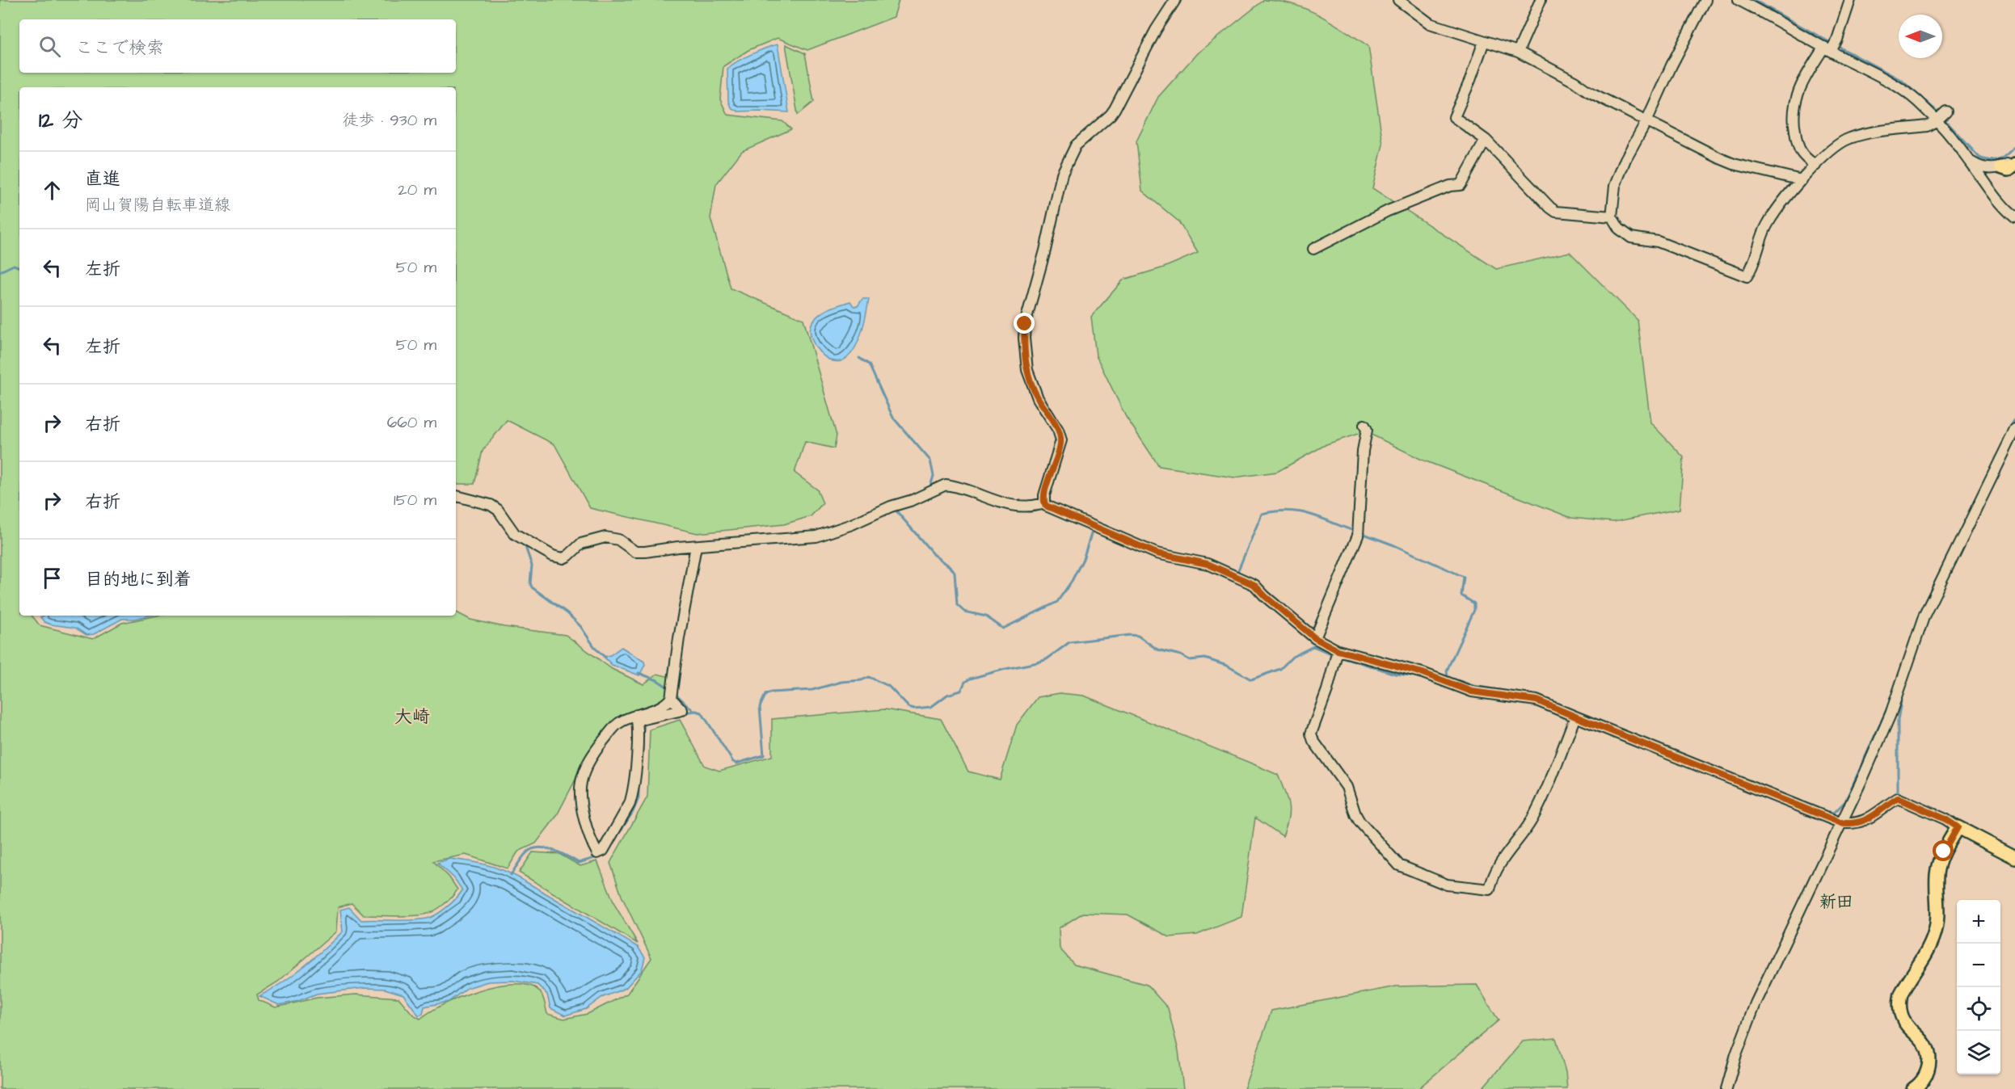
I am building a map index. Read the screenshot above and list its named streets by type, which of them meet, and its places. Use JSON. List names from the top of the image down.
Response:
{
  "districts": ["大崎", "新田"],
  "north": "left",
  "page": {
    "search": "ここで検索",
    "heading": ["12 分", "徒歩 · 930 m"],
    "list": [
      ["直進", "岡山賀陽自転車道線", "20 m"],
      ["左折", "50 m"],
      ["左折", "50 m"],
      ["右折", "660 m"],
      ["右折", "150 m"],
      "目的地に到着"
    ],
    "map_buttons": ["+", "−"]
  }
}
